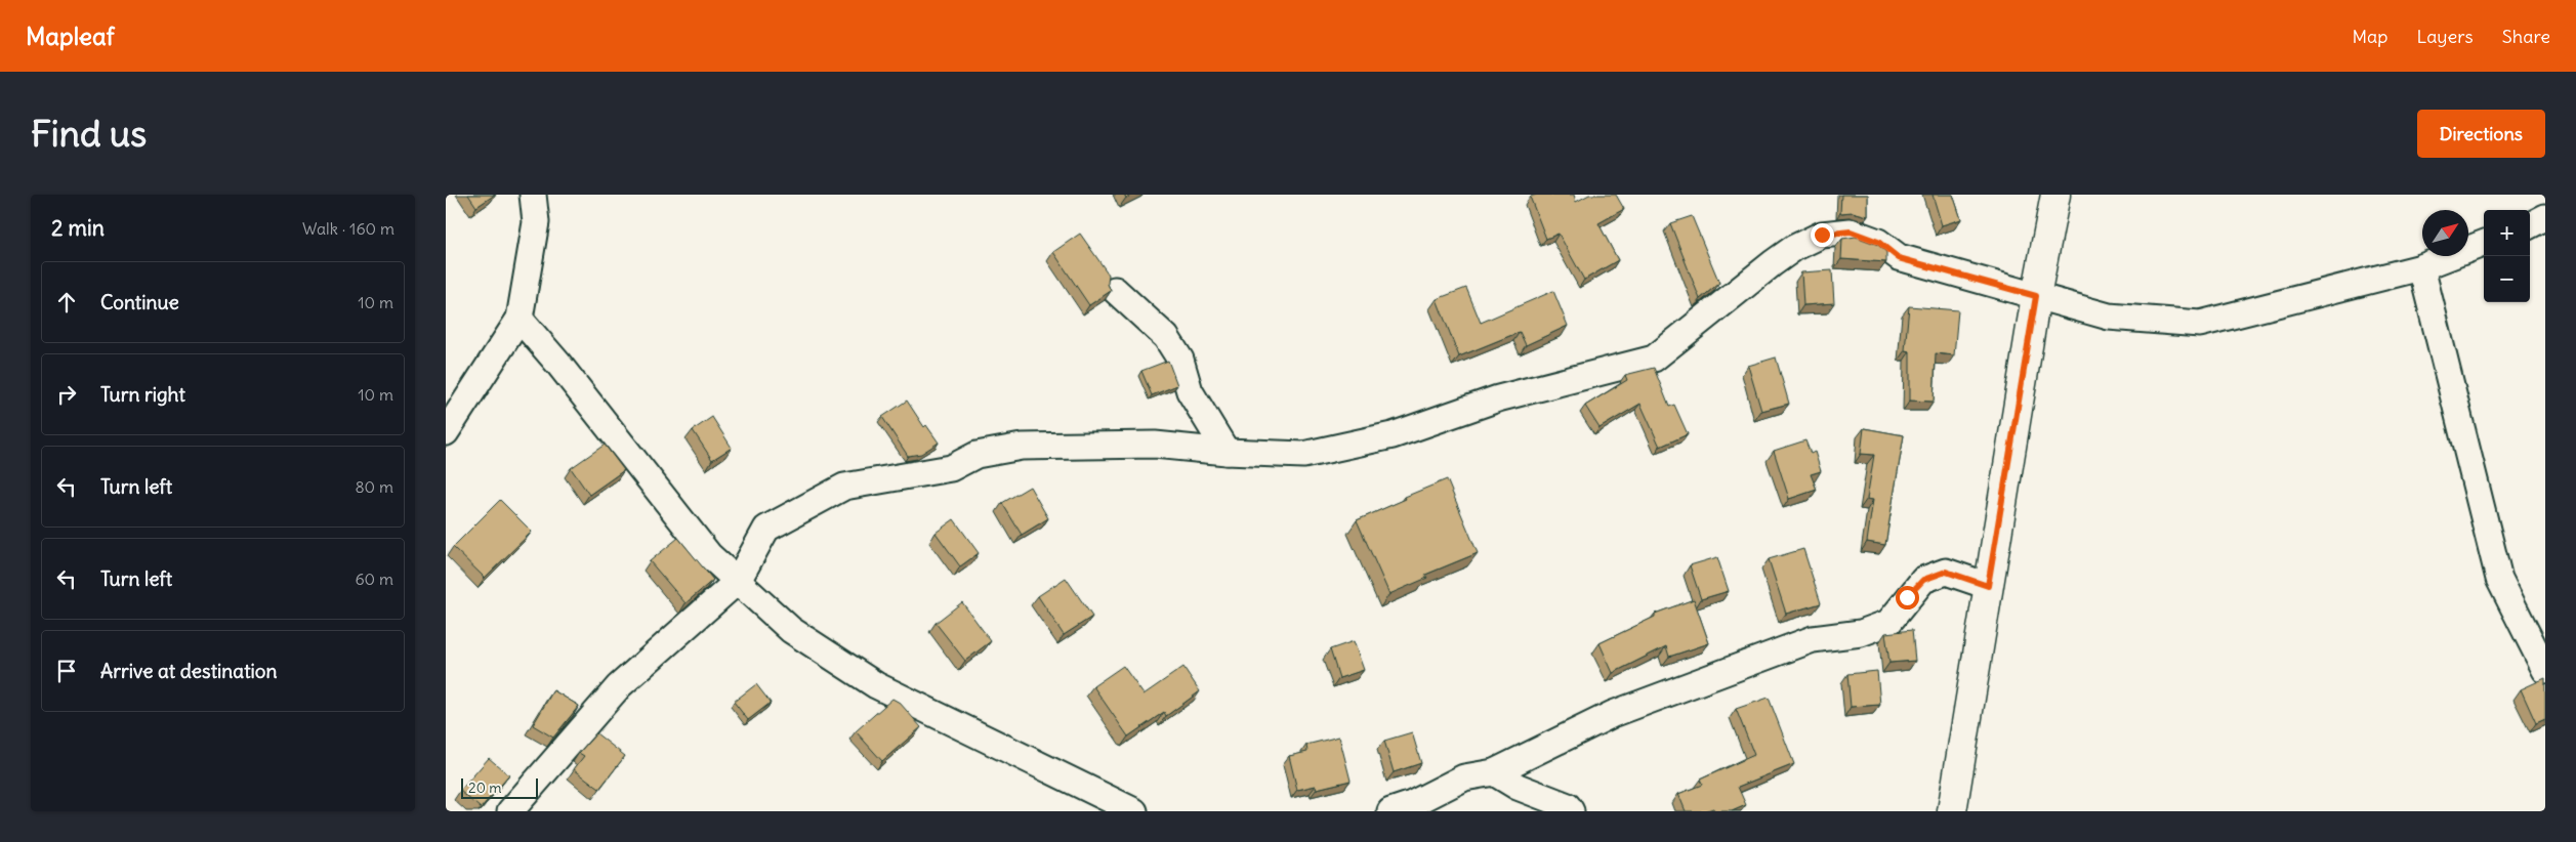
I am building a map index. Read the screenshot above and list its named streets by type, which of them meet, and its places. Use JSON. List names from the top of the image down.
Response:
{
  "scale_bar": "20 m",
  "north": "top right",
  "page": {
    "header": "Mapleaf",
    "nav": ["Map", "Layers", "Share"],
    "buttons": "Directions",
    "title": "Find us",
    "heading": ["2 min", "Walk · 160 m"],
    "map_buttons": ["+", "−"],
    "list": [
      ["Continue", "10 m"],
      ["Turn right", "10 m"],
      ["Turn left", "80 m"],
      ["Turn left", "60 m"],
      "Arrive at destination"
    ],
    "scale": "20 m"
  }
}
